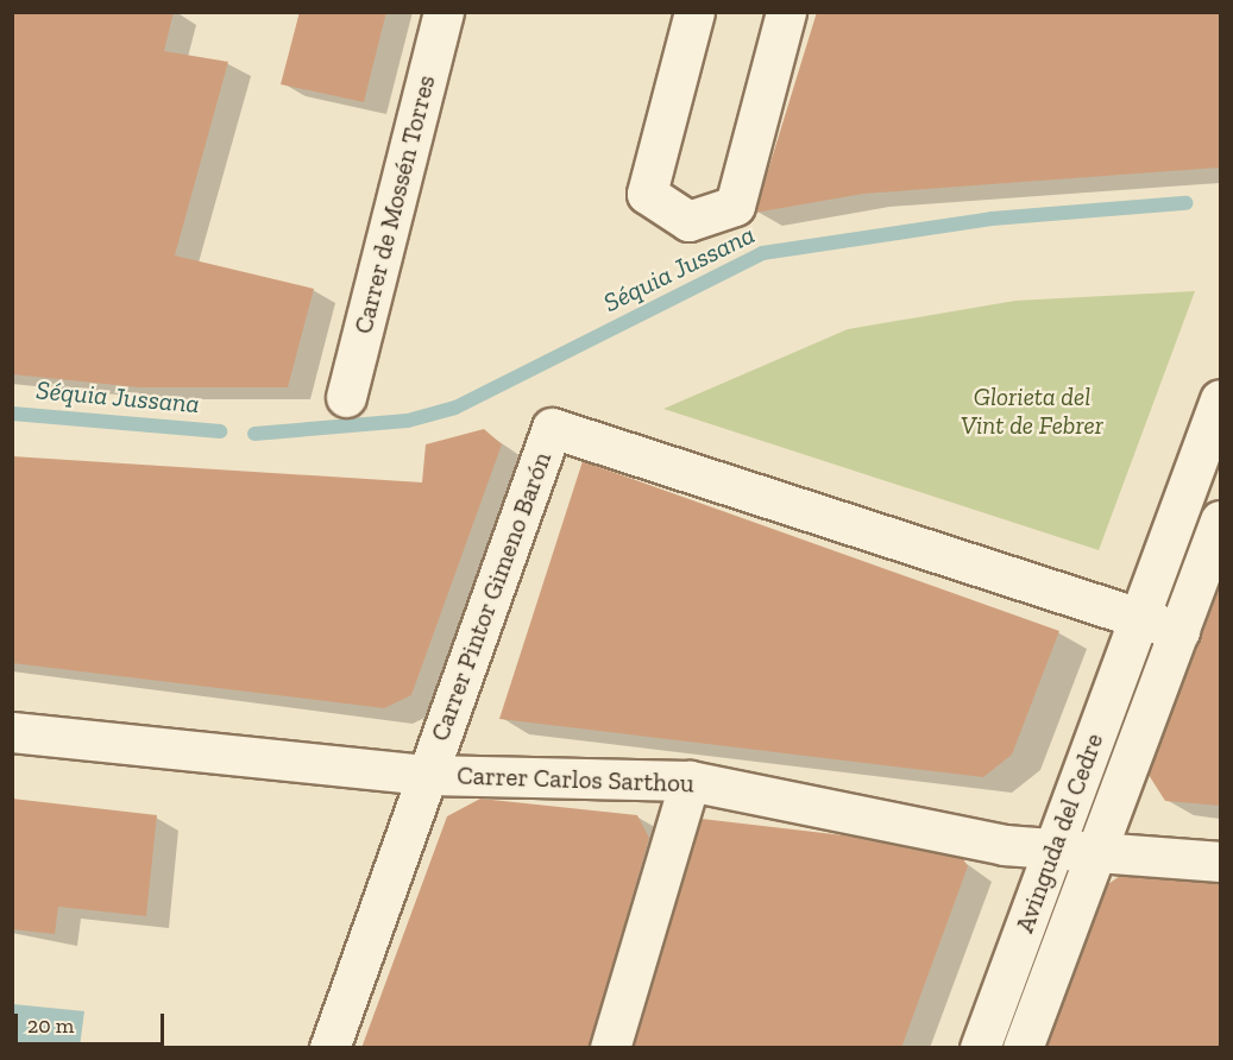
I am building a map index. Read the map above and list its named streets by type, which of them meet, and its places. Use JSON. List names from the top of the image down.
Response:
{
  "streets": {
    "street": [
      "Carrer de Mossén Torres",
      "Carrer Pintor Gimeno Barón",
      "Carrer Carlos Sarthou",
      "Avinguda del Cedre"
    ]
  },
  "crossings": [
    ["Carrer Pintor Gimeno Barón", "Carrer Carlos Sarthou"],
    ["Carrer Pintor Gimeno Barón", "Avinguda del Cedre"],
    ["Carrer Carlos Sarthou", "Avinguda del Cedre"]
  ],
  "water": ["Séquia Jussana"],
  "parks": ["Glorieta del Vint de Febrer"],
  "scale_bar": "20 m"
}
